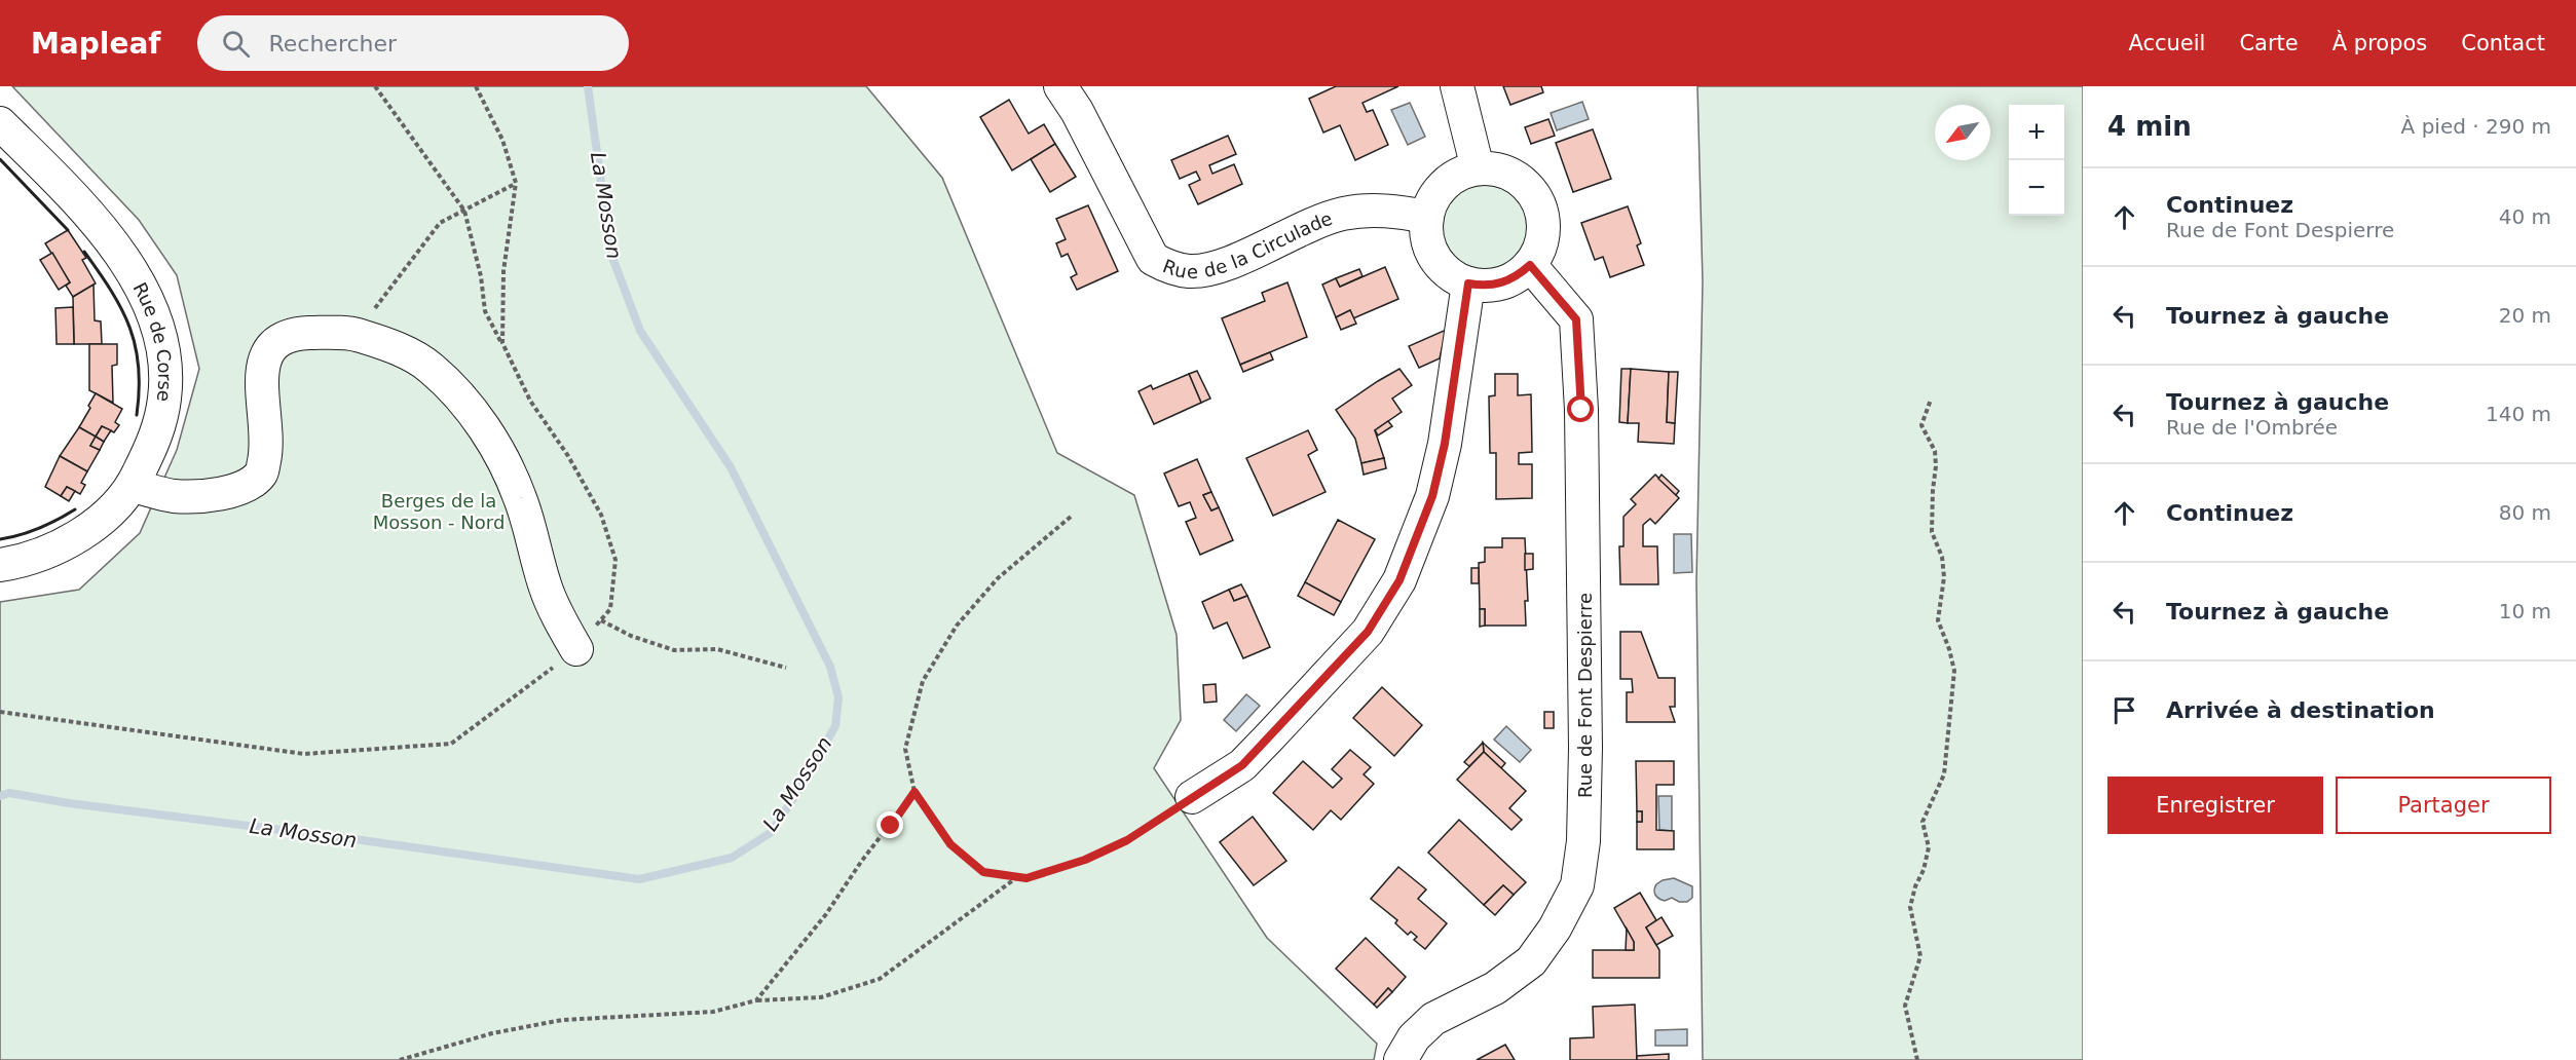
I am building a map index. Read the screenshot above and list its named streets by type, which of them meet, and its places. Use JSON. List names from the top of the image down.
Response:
{
  "streets": {
    "street": ["Rue de la Circulade", "Rue de Corse", "Rue de Font Despierre"]
  },
  "crossings": [
    ["Rue de la Circulade", "Rue de Font Despierre"]
  ],
  "water": ["La Mosson"],
  "parks": ["Berges de la Mosson - Nord"],
  "north": "bottom left",
  "page": {
    "header": "Mapleaf",
    "search": "Rechercher",
    "nav": [
      "Accueil",
      "Carte",
      "À propos",
      "Contact"
    ],
    "heading": ["4 min", "À pied · 290 m"],
    "map_buttons": ["+", "−"],
    "list": [
      ["Continuez", "Rue de Font Despierre", "40 m"],
      ["Tournez à gauche", "20 m"],
      ["Tournez à gauche", "Rue de l'Ombrée", "140 m"],
      ["Continuez", "80 m"],
      ["Tournez à gauche", "10 m"],
      "Arrivée à destination"
    ],
    "buttons": ["Enregistrer", "Partager"]
  }
}
